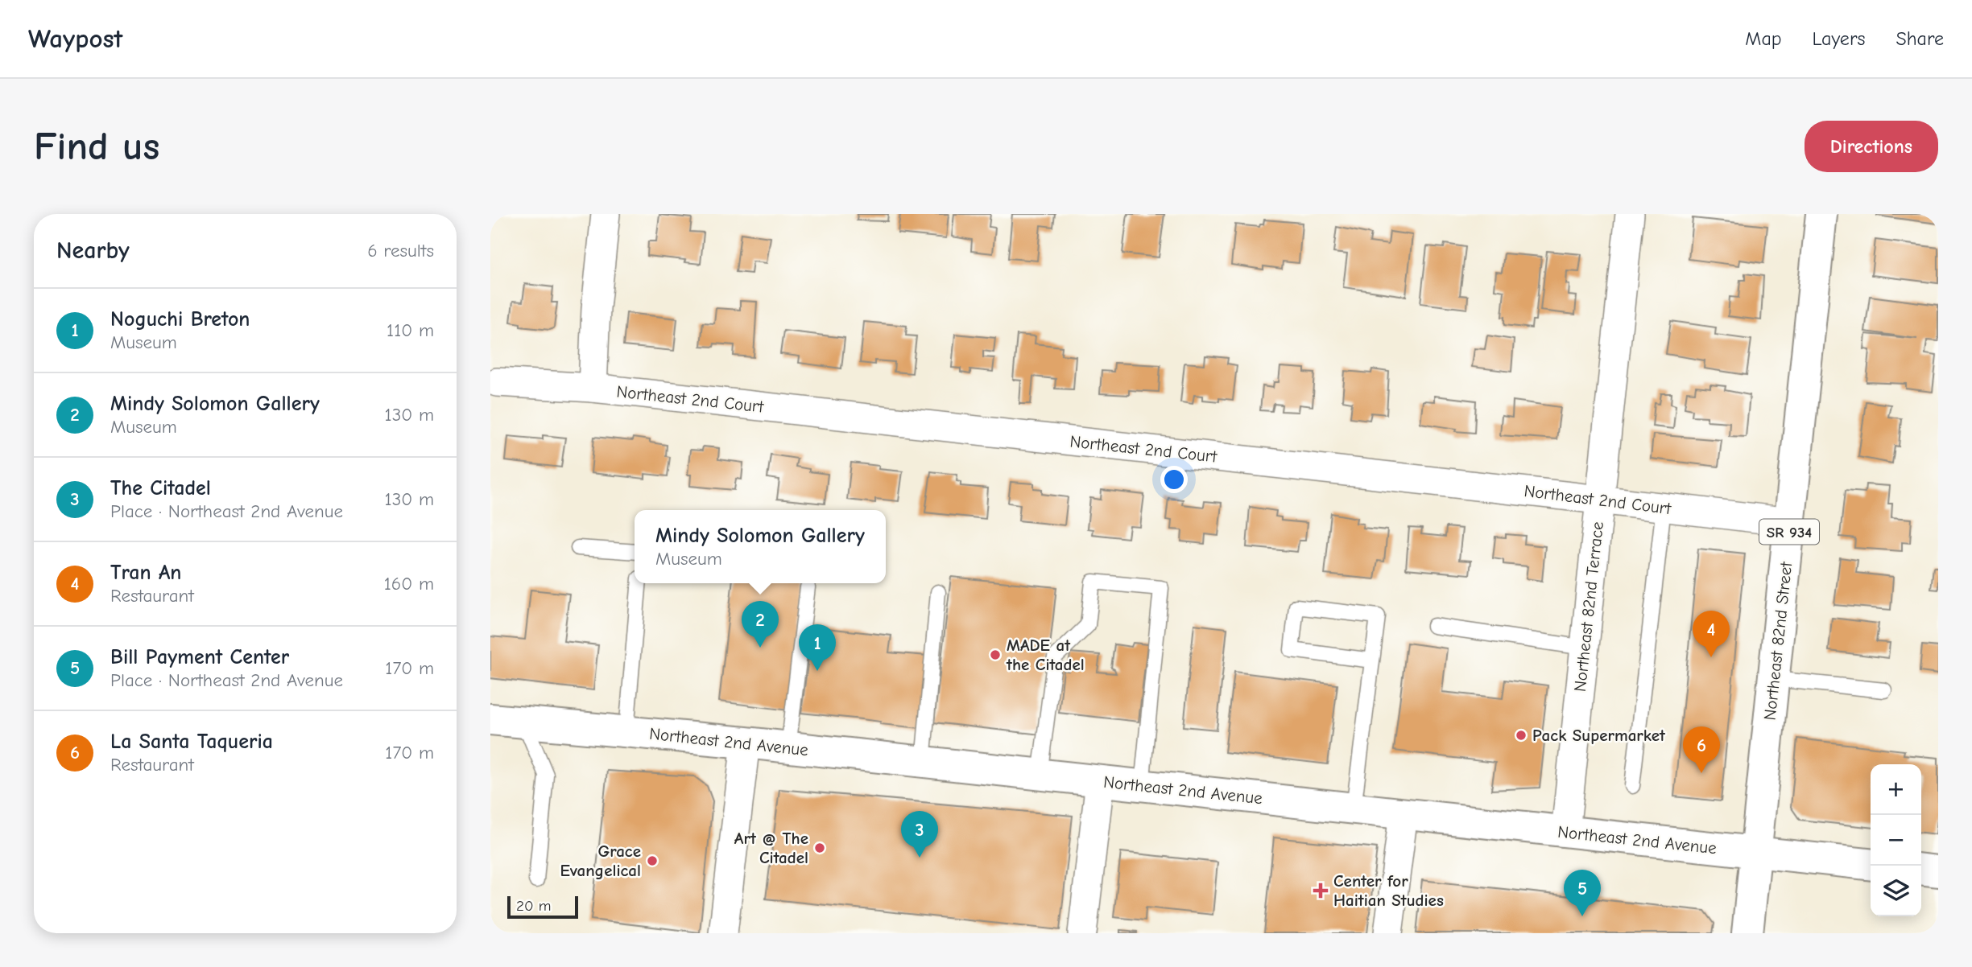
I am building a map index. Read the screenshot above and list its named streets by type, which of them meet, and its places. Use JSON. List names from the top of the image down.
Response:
{
  "streets": {
    "main road": ["SR 934", "Northeast 82nd Street", "Northeast 2nd Avenue"],
    "street": ["Northeast 2nd Court", "Northeast 82nd Terrace"]
  },
  "crossings": [
    ["Northeast 2nd Court", "Northeast 82nd Terrace"],
    ["Northeast 2nd Court", "Northeast 82nd Street"],
    ["Northeast 82nd Terrace", "Northeast 2nd Avenue"],
    ["Northeast 82nd Street", "Northeast 2nd Avenue"]
  ],
  "places": {
    "other": [
      "MADE at the Citadel",
      "Pack Supermarket",
      "Art @ The Citadel",
      "Grace Evangelical"
    ],
    "health": ["Center for Haitian Studies"]
  },
  "scale_bar": "20 m",
  "page": {
    "header": "Waypost",
    "nav": ["Map", "Layers", "Share"],
    "buttons": "Directions",
    "title": "Find us",
    "heading": ["Nearby", "6 results"],
    "list": [
      {
        "mark": "1",
        "name": "Noguchi Breton",
        "note": "Museum",
        "value": "110 m"
      },
      {
        "mark": "2",
        "name": "Mindy Solomon Gallery",
        "note": "Museum",
        "value": "130 m"
      },
      {
        "mark": "3",
        "name": "The Citadel",
        "note": "Place · Northeast 2nd Avenue",
        "value": "130 m"
      },
      {
        "mark": "4",
        "name": "Tran An",
        "note": "Restaurant",
        "value": "160 m"
      },
      {
        "mark": "5",
        "name": "Bill Payment Center",
        "note": "Place · Northeast 2nd Avenue",
        "value": "170 m"
      },
      {
        "mark": "6",
        "name": "La Santa Taqueria",
        "note": "Restaurant",
        "value": "170 m"
      }
    ],
    "popup": ["Mindy Solomon Gallery", "Museum"],
    "pins": [
      "2",
      "4",
      "1",
      "6",
      "3",
      "5"
    ],
    "map_buttons": ["+", "−"],
    "scale": "20 m"
  }
}
